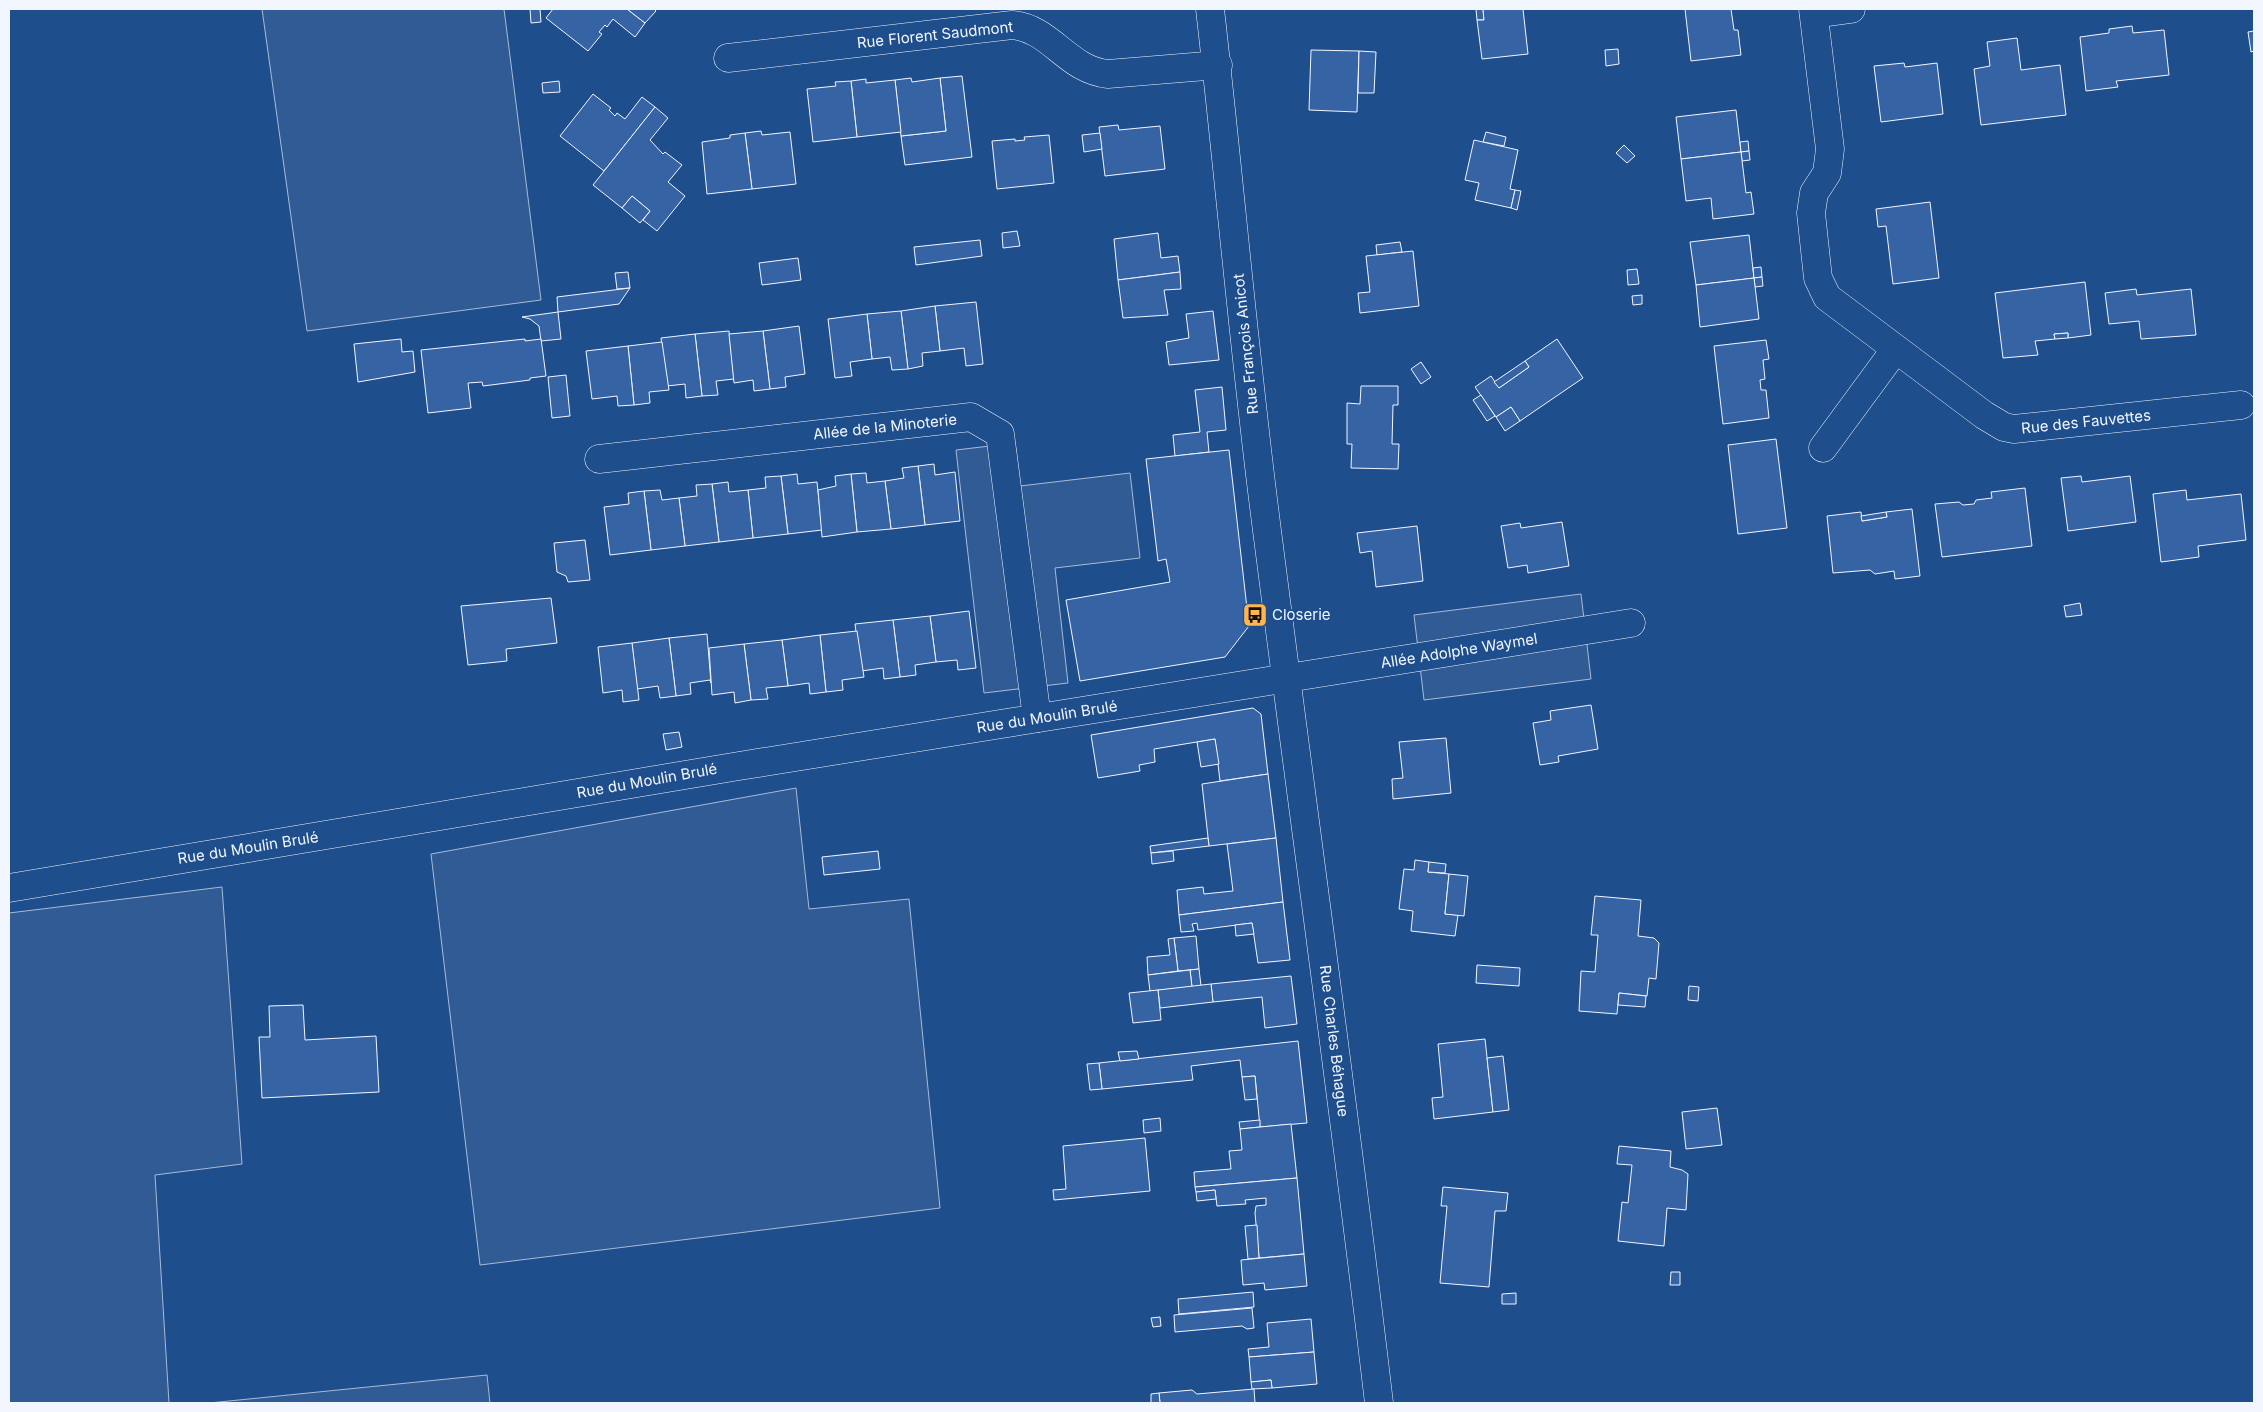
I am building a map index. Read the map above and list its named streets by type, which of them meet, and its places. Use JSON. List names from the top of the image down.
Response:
{
  "streets": {
    "street": [
      "Rue Florent Saudmont",
      "Rue François Anicot",
      "Rue des Fauvettes",
      "Allée de la Minoterie",
      "Allée Adolphe Waymel",
      "Rue du Moulin Brulé",
      "Rue Charles Béhague"
    ]
  },
  "crossings": [
    ["Rue Florent Saudmont", "Rue François Anicot"],
    ["Rue François Anicot", "Allée Adolphe Waymel"],
    ["Rue François Anicot", "Rue du Moulin Brulé"],
    ["Rue François Anicot", "Rue Charles Béhague"],
    ["Allée de la Minoterie", "Rue du Moulin Brulé"],
    ["Allée Adolphe Waymel", "Rue du Moulin Brulé"],
    ["Allée Adolphe Waymel", "Rue Charles Béhague"],
    ["Rue du Moulin Brulé", "Rue Charles Béhague"]
  ],
  "places": {
    "bus stop": ["Closerie"]
  }
}
